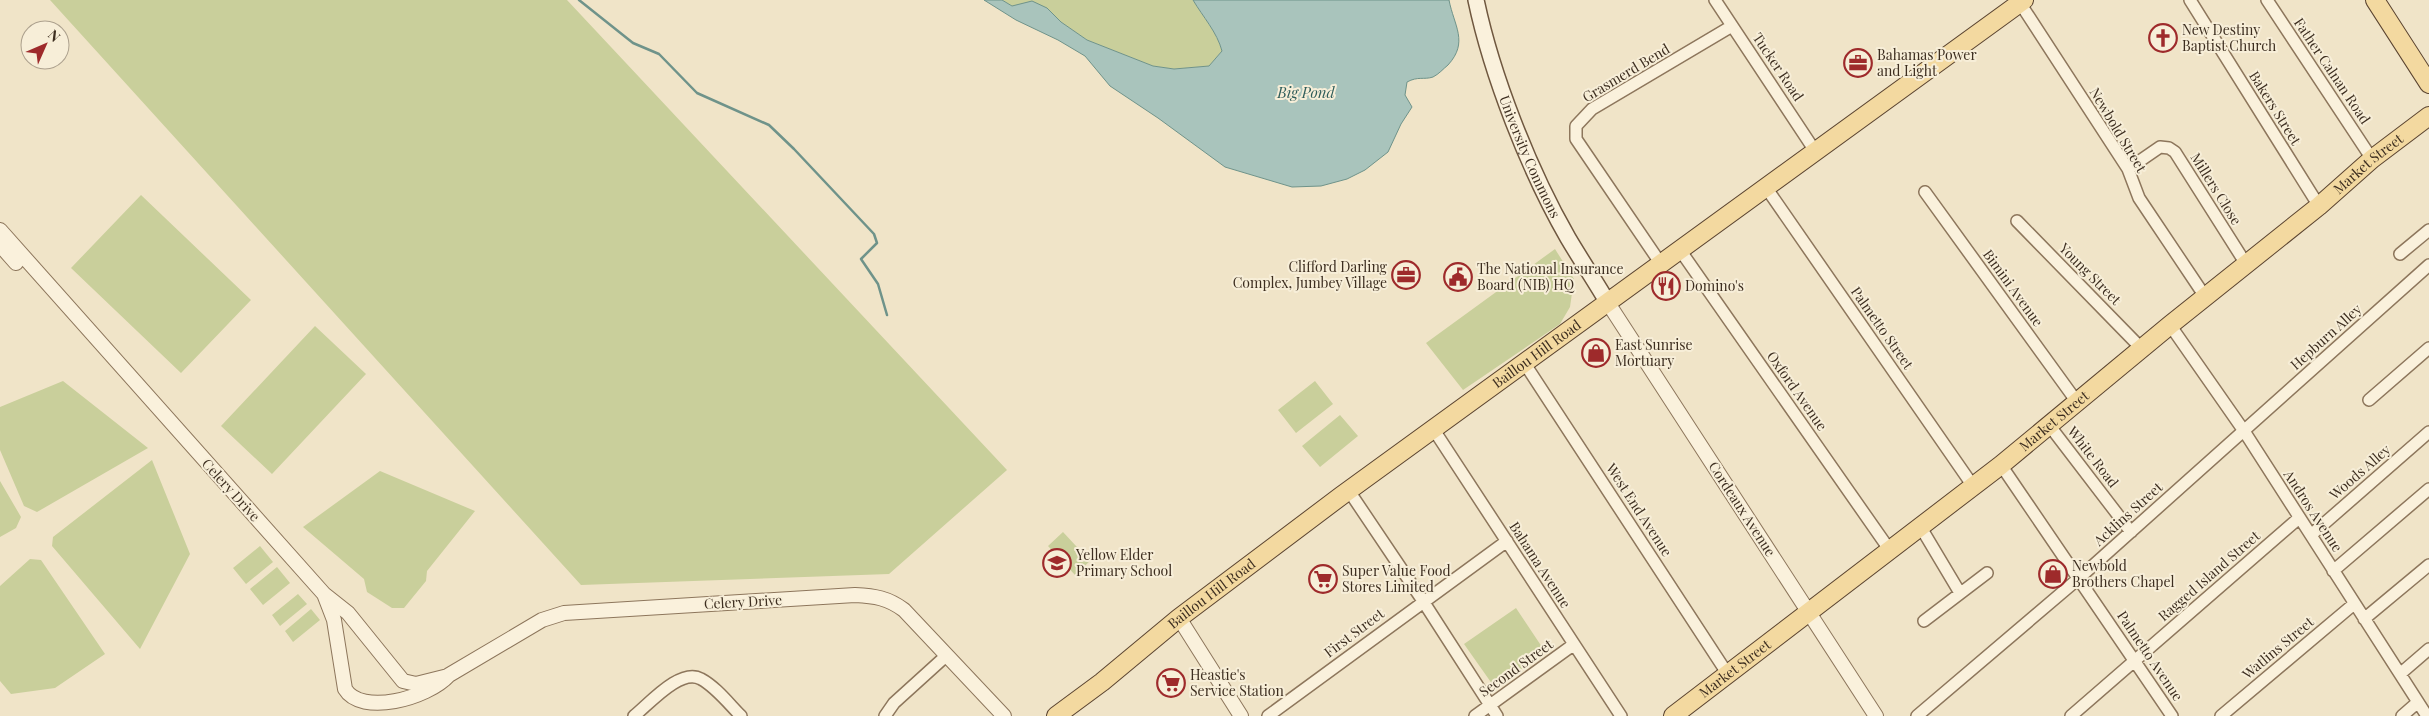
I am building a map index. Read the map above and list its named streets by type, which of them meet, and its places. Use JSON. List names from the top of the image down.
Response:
{
  "streets": {
    "main road": ["University Commons", "Market Street", "Baillou Hill Road"],
    "street": [
      "Tucker Road",
      "Father Calnan Road",
      "Grasmerd Bend",
      "Bakers Street",
      "Newbold Street",
      "Millers Close",
      "Young Street",
      "Bimini Avenue",
      "Palmetto Street",
      "Hepburn Alley",
      "Oxford Avenue",
      "White Road",
      "Woods Alley",
      "Celery Drive",
      "Cordeaux Avenue",
      "West End Avenue",
      "Andros Avenue",
      "Acklins Street",
      "Bahama Avenue",
      "Ragged Island Street",
      "First Street",
      "Watlins Street",
      "Palmetto Avenue",
      "Second Street"
    ]
  },
  "crossings": [
    ["Tucker Road", "Grasmerd Bend"],
    ["Tucker Road", "Baillou Hill Road"],
    ["Father Calnan Road", "Market Street"],
    ["Grasmerd Bend", "Baillou Hill Road"],
    ["Bakers Street", "Market Street"],
    ["Newbold Street", "Market Street"],
    ["Newbold Street", "Millers Close"],
    ["Newbold Street", "Baillou Hill Road"],
    ["University Commons", "Baillou Hill Road"],
    ["University Commons", "Cordeaux Avenue"],
    ["Market Street", "Millers Close"],
    ["Market Street", "Young Street"],
    ["Market Street", "Bimini Avenue"],
    ["Market Street", "Palmetto Street"],
    ["Market Street", "Oxford Avenue"],
    ["Market Street", "White Road"],
    ["Market Street", "Cordeaux Avenue"],
    ["Market Street", "West End Avenue"],
    ["Market Street", "Andros Avenue"],
    ["Market Street", "Palmetto Avenue"],
    ["Palmetto Street", "Baillou Hill Road"],
    ["Hepburn Alley", "Andros Avenue"],
    ["Hepburn Alley", "Acklins Street"],
    ["Baillou Hill Road", "Oxford Avenue"],
    ["Baillou Hill Road", "Cordeaux Avenue"],
    ["Baillou Hill Road", "West End Avenue"],
    ["Baillou Hill Road", "Bahama Avenue"],
    ["White Road", "Acklins Street"],
    ["Woods Alley", "Andros Avenue"],
    ["Andros Avenue", "Acklins Street"],
    ["Andros Avenue", "Ragged Island Street"],
    ["Andros Avenue", "Watlins Street"],
    ["Acklins Street", "Palmetto Avenue"],
    ["Bahama Avenue", "First Street"],
    ["Bahama Avenue", "Second Street"],
    ["Ragged Island Street", "Palmetto Avenue"]
  ],
  "water": ["Big Pond"],
  "places": {
    "church": ["New Destiny Baptist Church"],
    "office": ["Bahamas Power and Light", "Clifford Darling Complex, Jumbey Village"],
    "public building": ["The National Insurance Board (NIB) HQ"],
    "restaurant": ["Domino's"],
    "shop": ["East Sunrise Mortuary", "Newbold Brothers Chapel"],
    "school or university": ["Yellow Elder Primary School"],
    "supermarket": ["Super Value Food Stores Limited", "Heastie's Service Station"]
  },
  "north": "top right"
}
